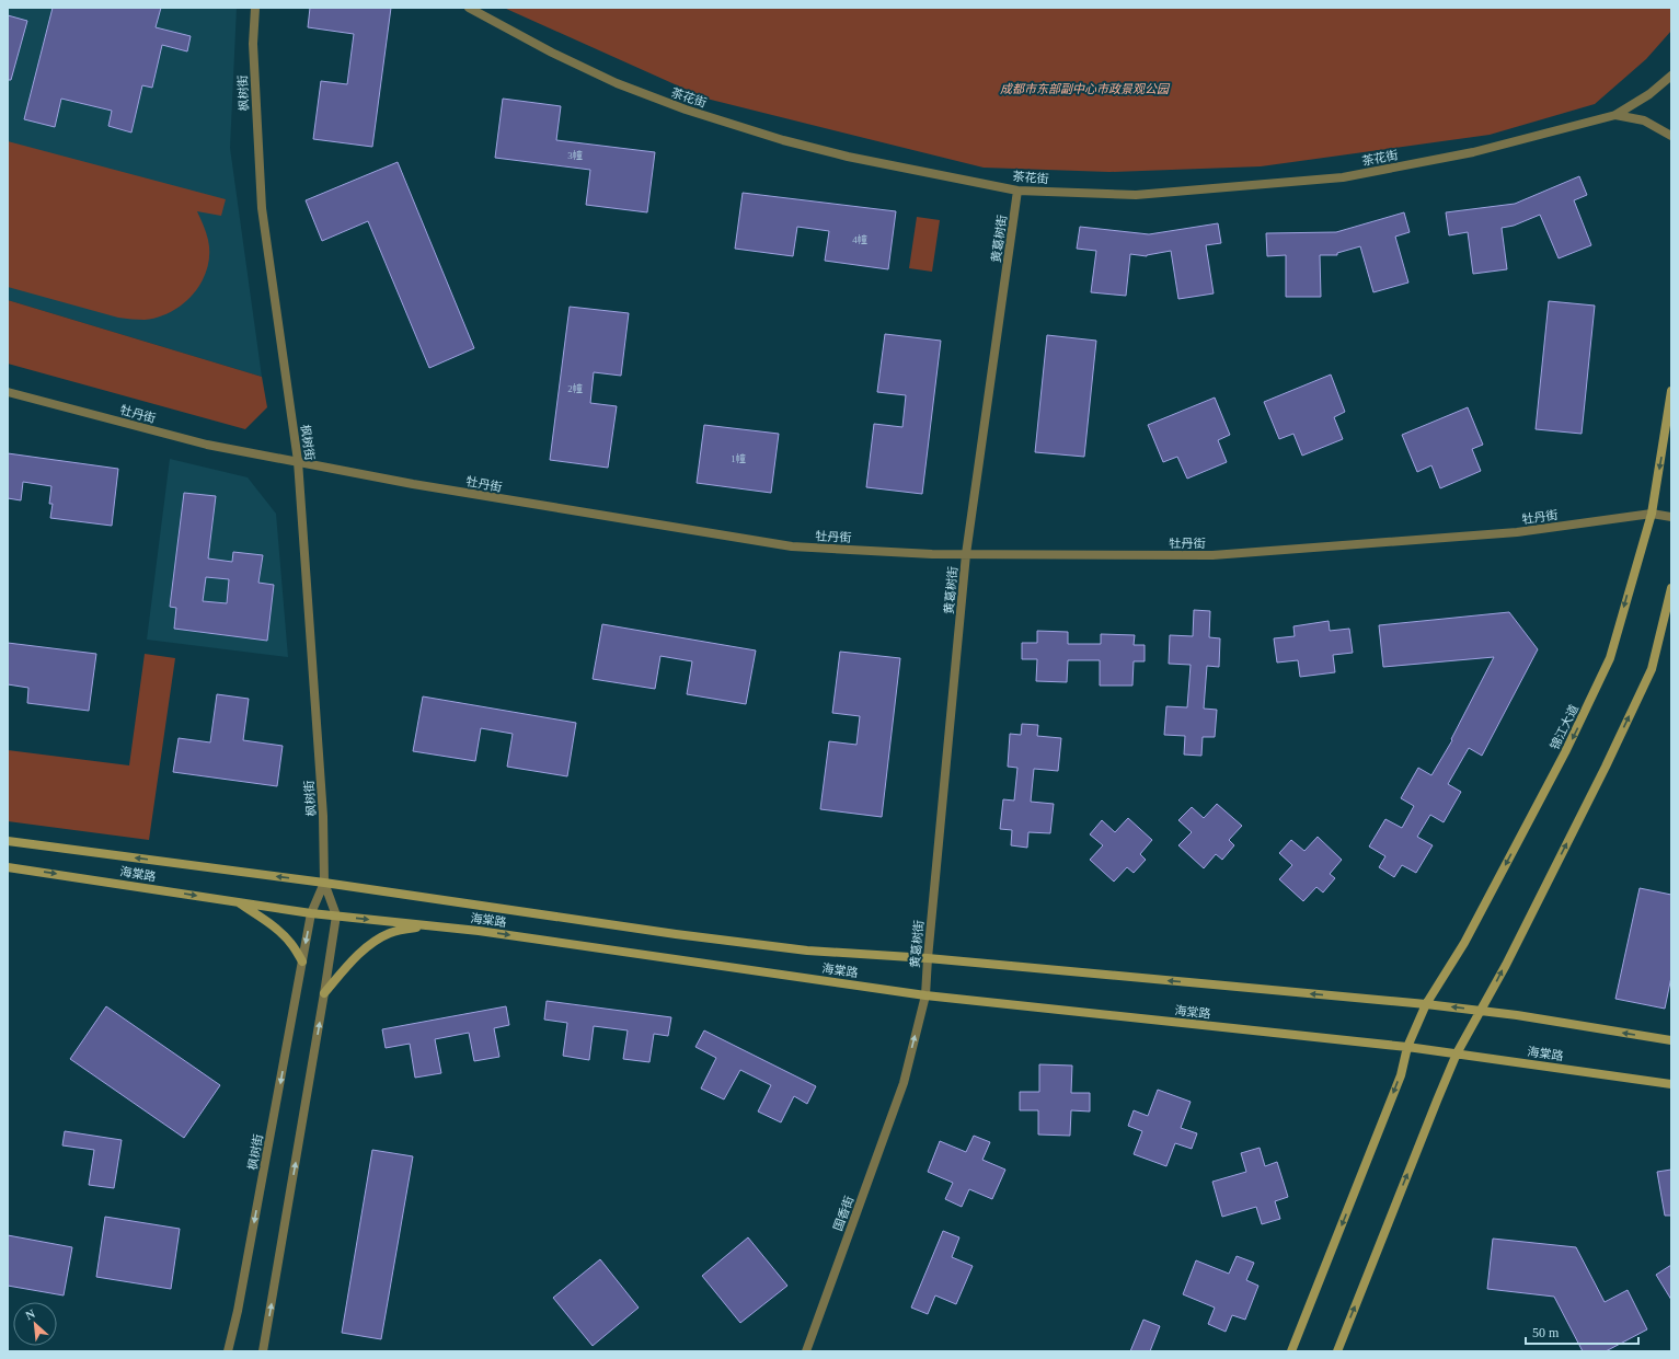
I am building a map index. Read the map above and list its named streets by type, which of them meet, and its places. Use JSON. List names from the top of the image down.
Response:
{
  "streets": {
    "main road": ["锦江大道", "海棠路"],
    "street": [
      "枫树街",
      "茶花街",
      "黄葛树街",
      "牡丹街",
      "国香街"
    ]
  },
  "crossings": [
    ["枫树街", "牡丹街"],
    ["枫树街", "海棠路"],
    ["茶花街", "黄葛树街"],
    ["黄葛树街", "牡丹街"],
    ["黄葛树街", "海棠路"],
    ["黄葛树街", "国香街"],
    ["牡丹街", "锦江大道"],
    ["锦江大道", "海棠路"]
  ],
  "parks": ["成都市东部副中心市政景观公园"],
  "house_numbers": [
    "3幢",
    "4幢",
    "2幢",
    "1幢"
  ],
  "scale_bar": "50 m",
  "north": "top left"
}
